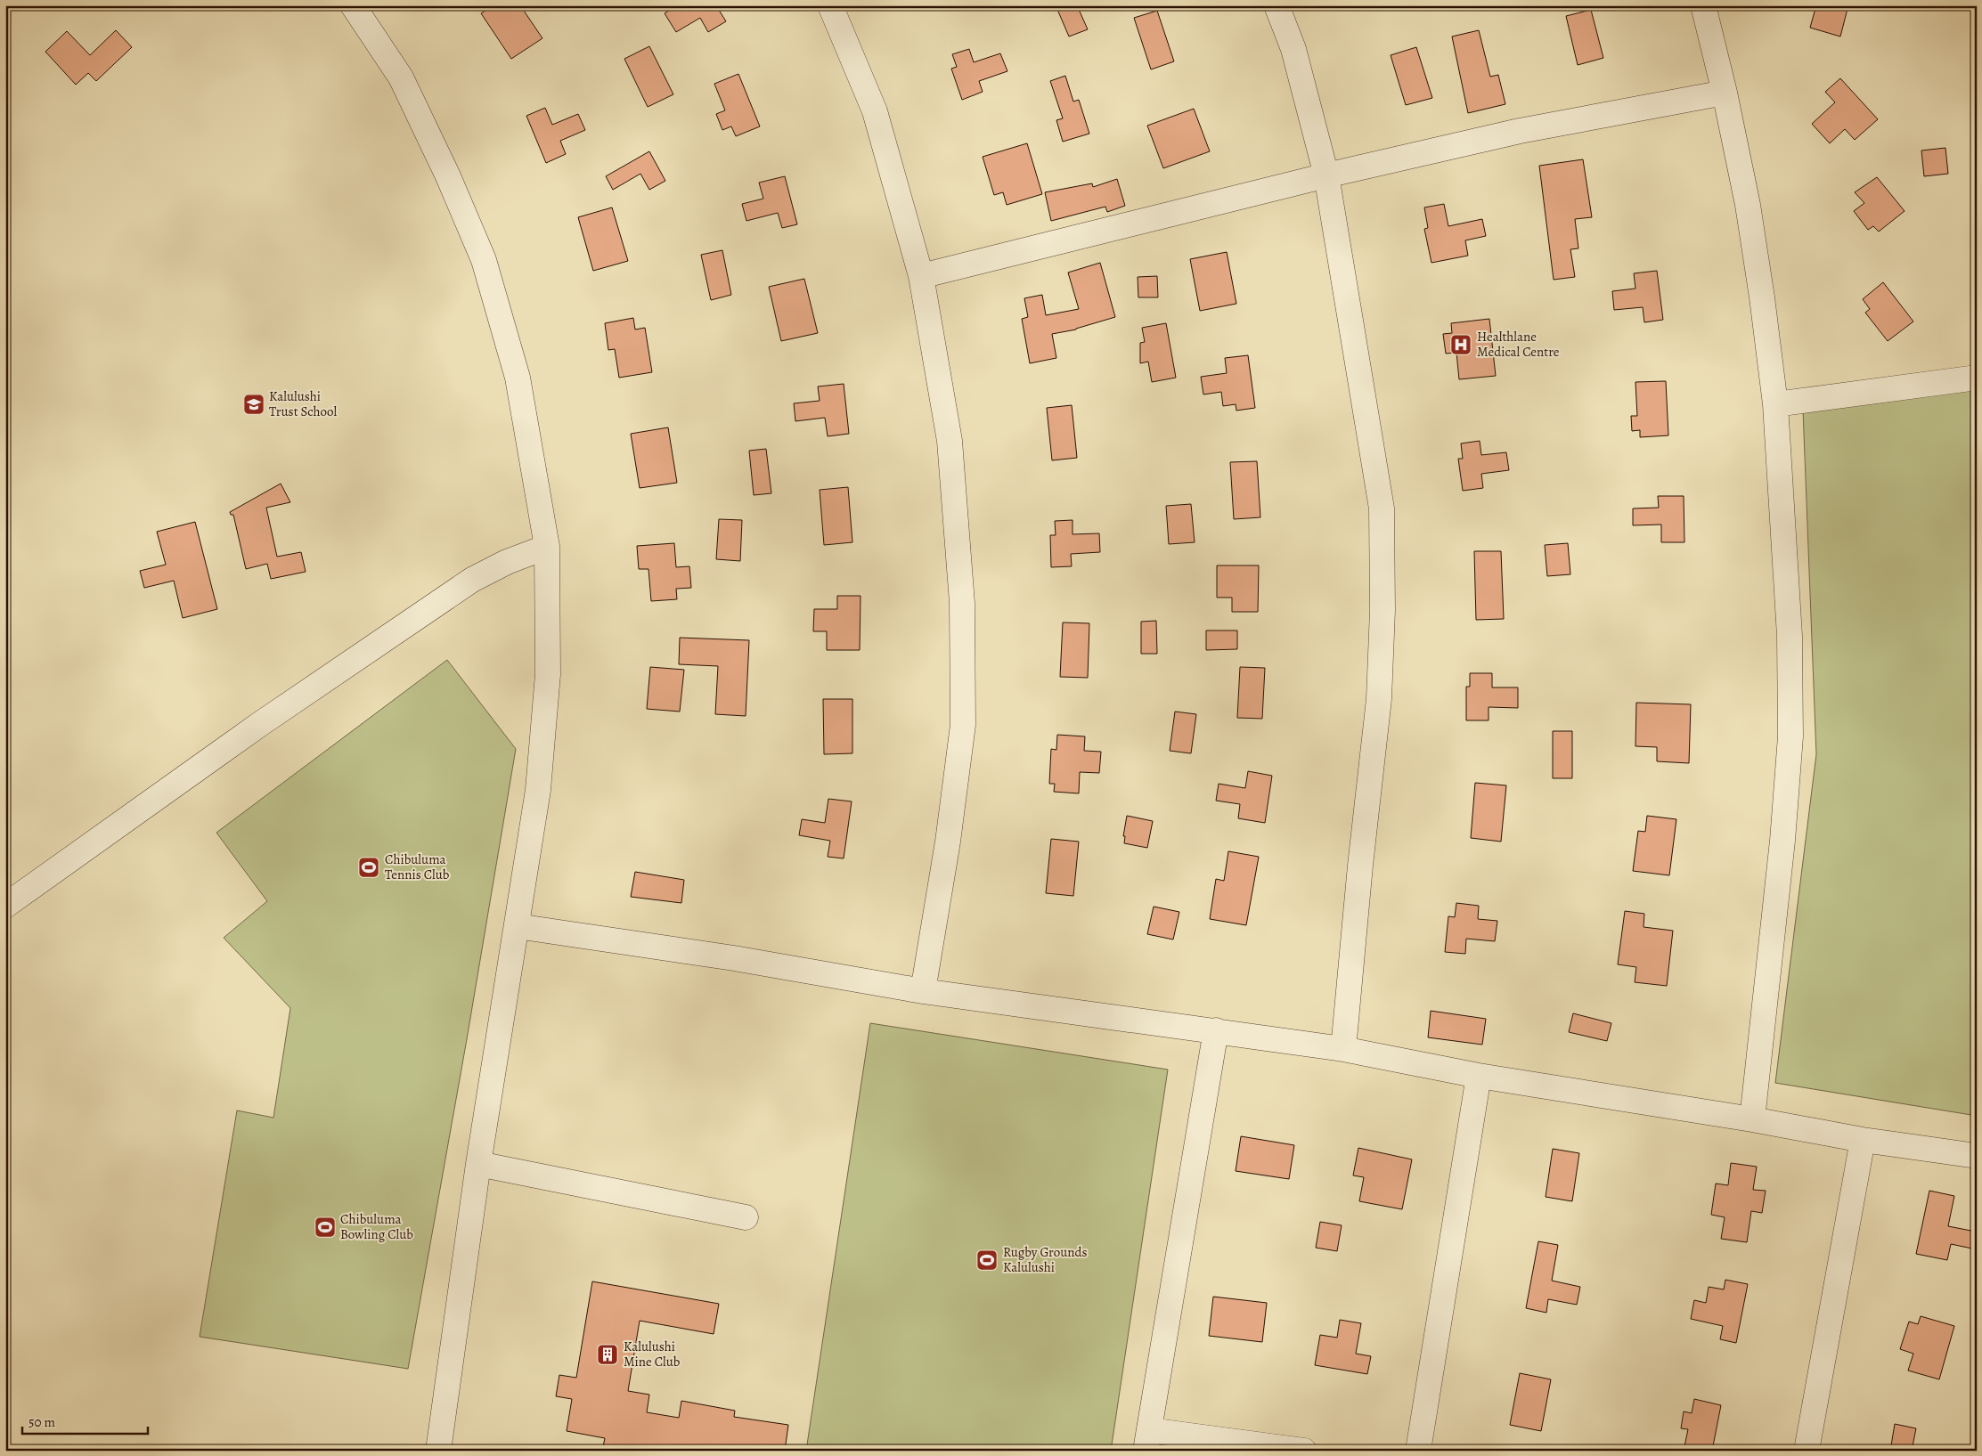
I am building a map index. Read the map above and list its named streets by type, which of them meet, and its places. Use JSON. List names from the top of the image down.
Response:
{
  "places": {
    "hospital": ["Healthlane Medical Centre"],
    "school or university": ["Kalulushi Trust School"],
    "sports": ["Chibuluma Tennis Club", "Chibuluma Bowling Club", "Rugby Grounds Kalulushi"],
    "building": ["Kalulushi Mine Club"]
  },
  "scale_bar": "50 m"
}
